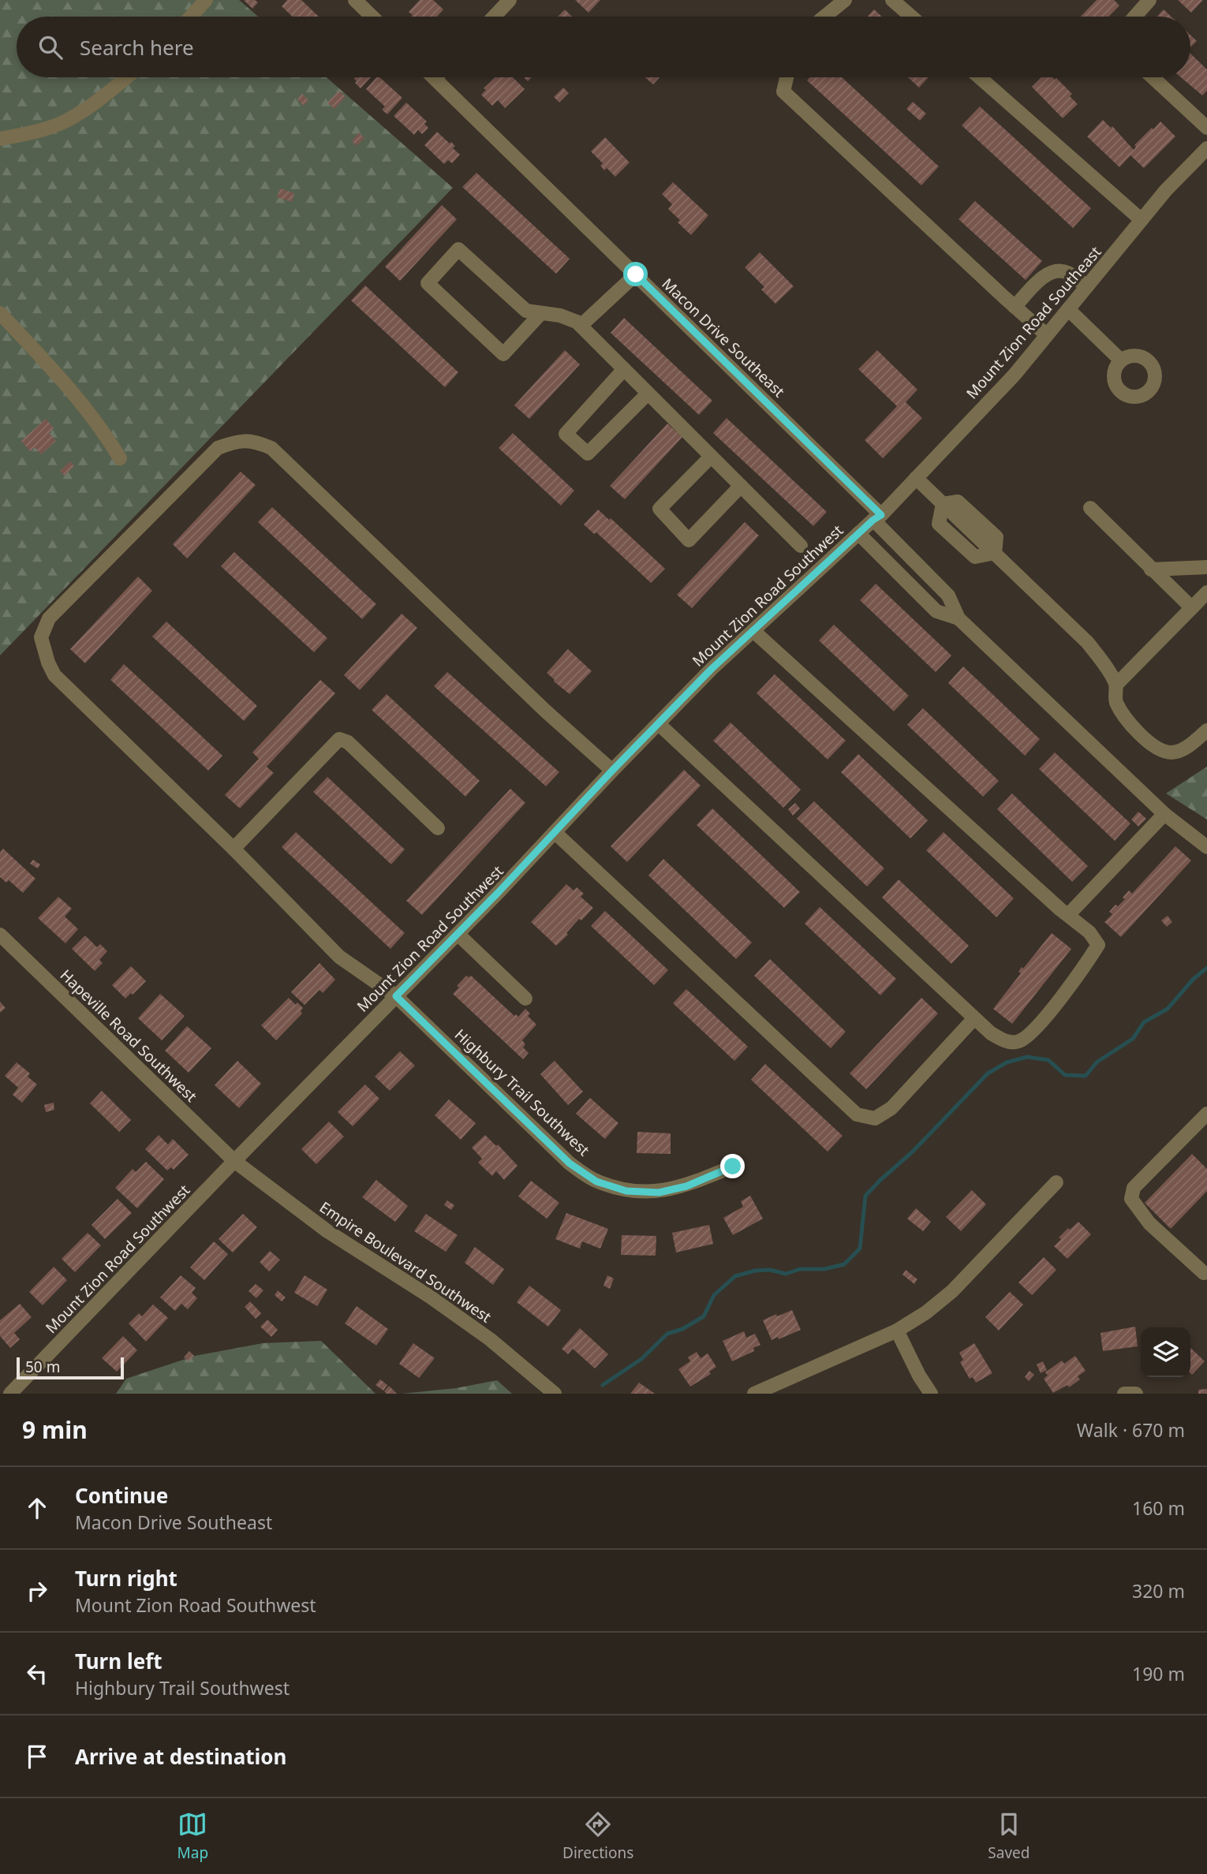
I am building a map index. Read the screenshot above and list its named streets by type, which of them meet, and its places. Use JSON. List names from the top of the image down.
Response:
{
  "streets": {
    "street": [
      "Mount Zion Road Southeast",
      "Macon Drive Southeast",
      "Mount Zion Road Southwest",
      "Hapeville Road Southwest",
      "Highbury Trail Southwest",
      "Empire Boulevard Southwest"
    ]
  },
  "crossings": [
    ["Mount Zion Road Southeast", "Macon Drive Southeast"],
    ["Mount Zion Road Southeast", "Mount Zion Road Southwest"],
    ["Macon Drive Southeast", "Mount Zion Road Southwest"],
    ["Mount Zion Road Southwest", "Hapeville Road Southwest"],
    ["Mount Zion Road Southwest", "Highbury Trail Southwest"],
    ["Mount Zion Road Southwest", "Empire Boulevard Southwest"],
    ["Hapeville Road Southwest", "Empire Boulevard Southwest"]
  ],
  "scale_bar": "50 m",
  "page": {
    "search": "Search here",
    "scale": "50 m",
    "heading": ["9 min", "Walk · 670 m"],
    "list": [
      ["Continue", "Macon Drive Southeast", "160 m"],
      ["Turn right", "Mount Zion Road Southwest", "320 m"],
      ["Turn left", "Highbury Trail Southwest", "190 m"],
      "Arrive at destination"
    ],
    "nav": ["Map", "Directions", "Saved"]
  }
}
